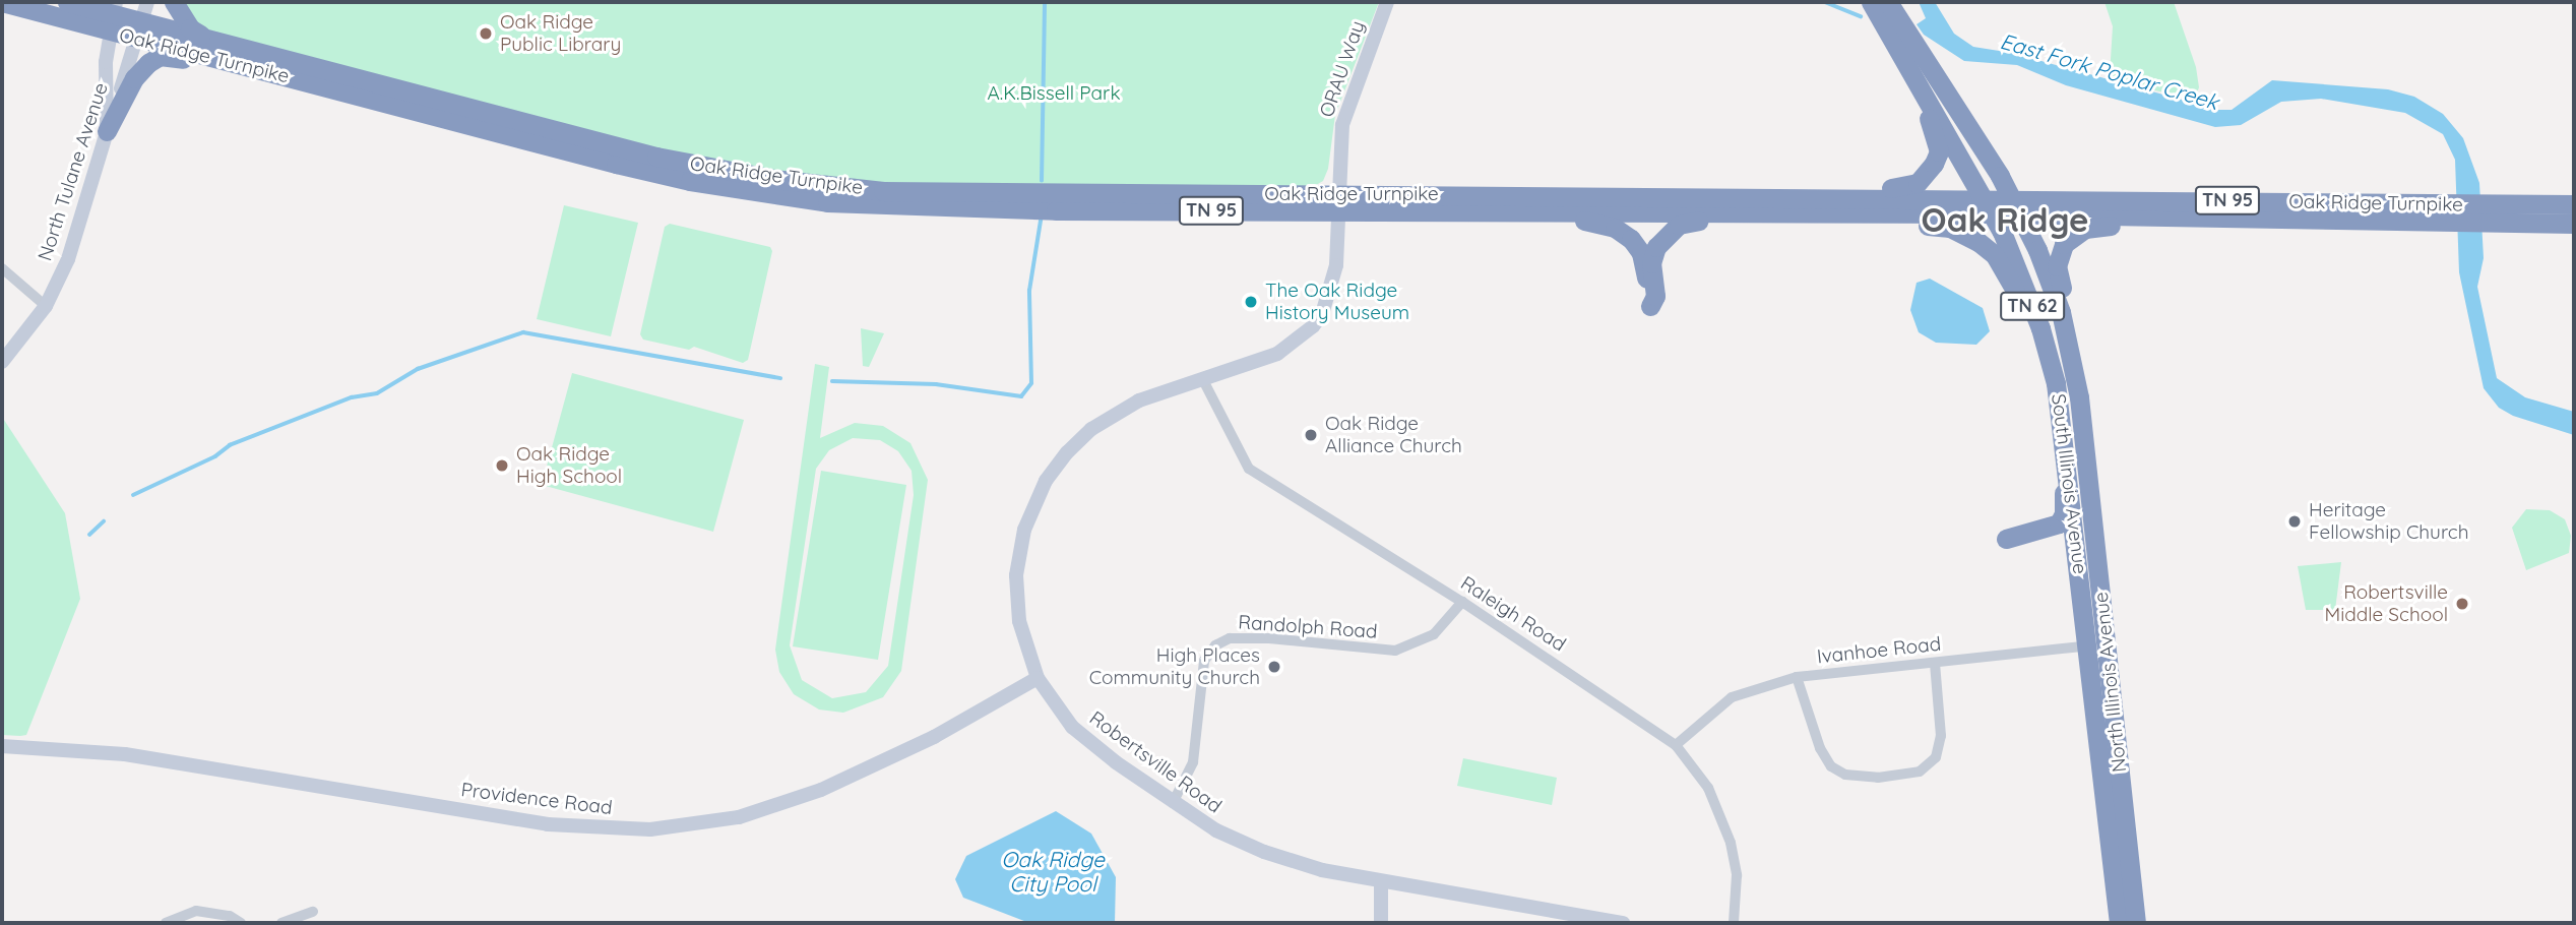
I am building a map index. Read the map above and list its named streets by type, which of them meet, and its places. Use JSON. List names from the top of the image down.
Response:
{
  "streets": {
    "highway": [
      "Oak Ridge Turnpike",
      "TN 95",
      "TN 62",
      "South Illinois Avenue",
      "North Illinois Avenue"
    ],
    "street": [
      "ORAU Way",
      "North Tulane Avenue",
      "Raleigh Road",
      "Randolph Road",
      "Ivanhoe Road",
      "Robertsville Road",
      "Providence Road"
    ]
  },
  "crossings": [
    ["Oak Ridge Turnpike", "ORAU Way"],
    ["Oak Ridge Turnpike", "North Tulane Avenue"],
    ["Oak Ridge Turnpike", "TN 62"],
    ["Oak Ridge Turnpike", "South Illinois Avenue"],
    ["Oak Ridge Turnpike", "North Illinois Avenue"],
    ["Oak Ridge Turnpike", "Robertsville Road"],
    ["ORAU Way", "Robertsville Road"],
    ["TN 62", "North Illinois Avenue"],
    ["South Illinois Avenue", "Ivanhoe Road"],
    ["South Illinois Avenue", "North Illinois Avenue"],
    ["Raleigh Road", "Randolph Road"],
    ["Raleigh Road", "Ivanhoe Road"],
    ["Raleigh Road", "Robertsville Road"],
    ["Randolph Road", "Robertsville Road"],
    ["Ivanhoe Road", "North Illinois Avenue"],
    ["Robertsville Road", "Providence Road"]
  ],
  "districts": ["Oak Ridge"],
  "water": ["East Fork Poplar Creek", "Oak Ridge City Pool"],
  "parks": ["A.K.Bissell Park"],
  "places": [
    "Oak Ridge Public Library",
    "The Oak Ridge History Museum",
    "Oak Ridge Alliance Church",
    "Oak Ridge High School",
    "Heritage Fellowship Church",
    "Robertsville Middle School",
    "High Places Community Church"
  ]
}
